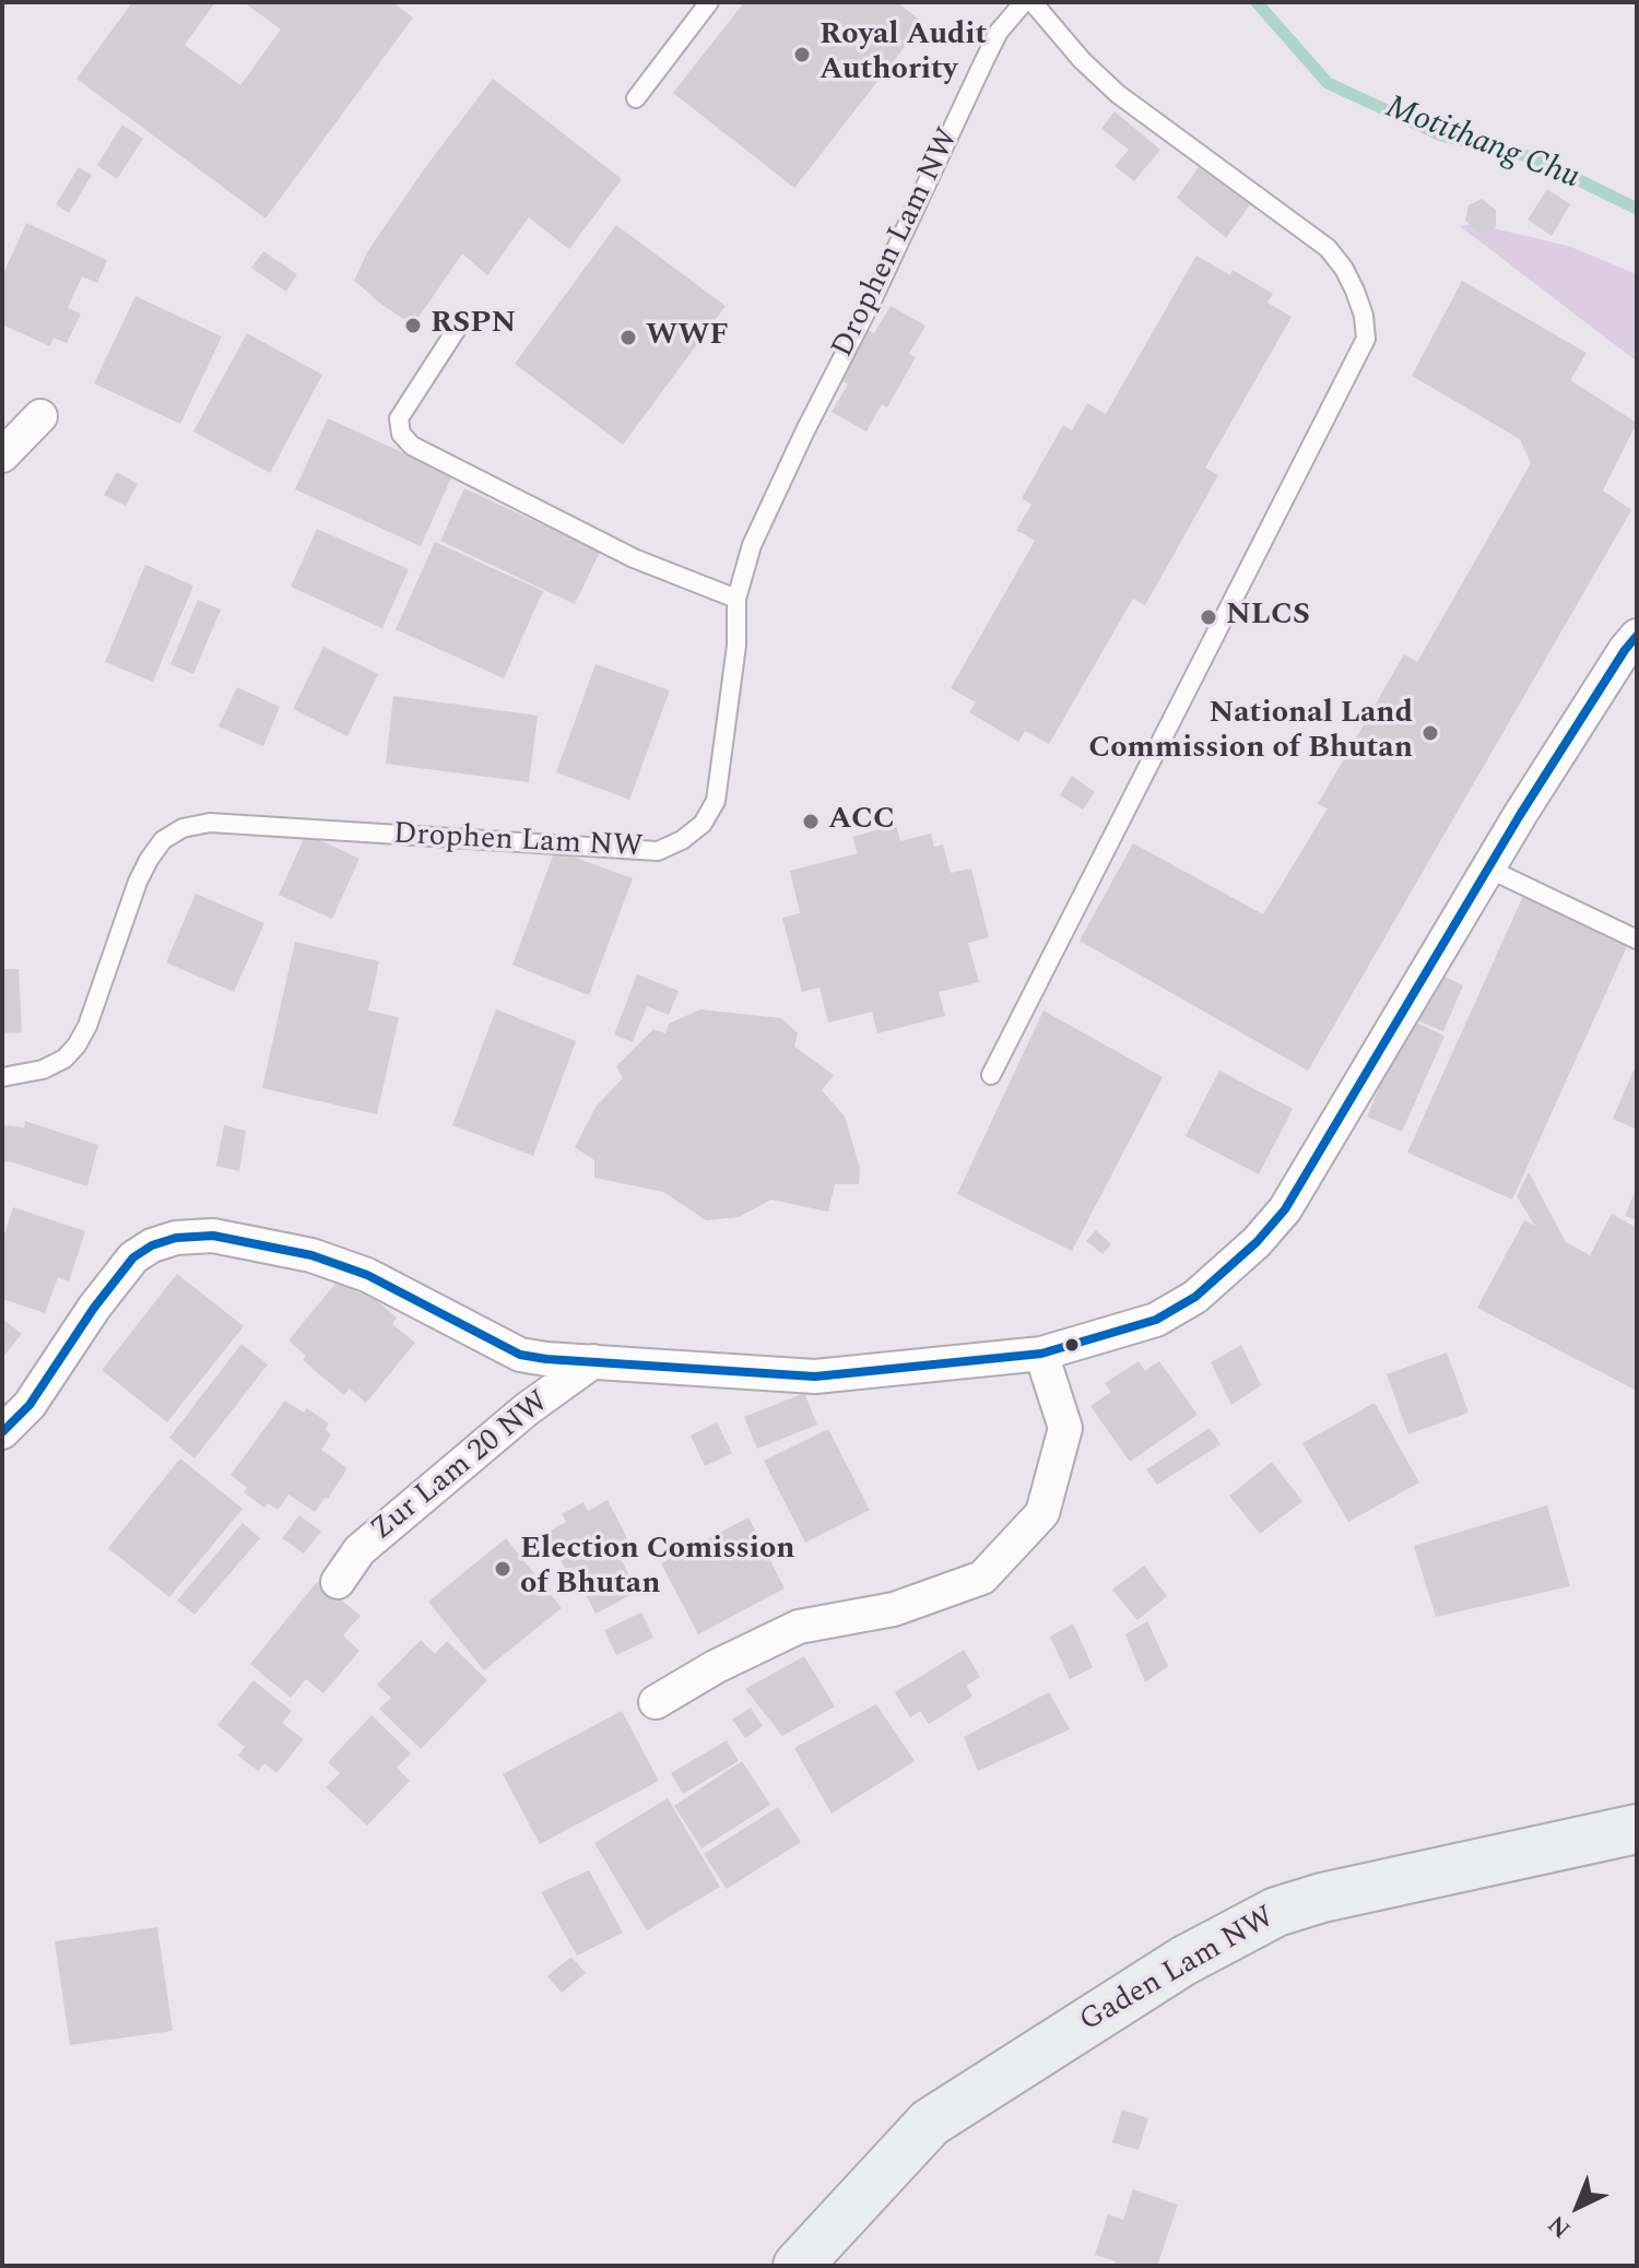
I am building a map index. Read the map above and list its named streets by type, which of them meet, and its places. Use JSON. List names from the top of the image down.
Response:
{
  "streets": {
    "main road": ["Gaden Lam NW"],
    "street": ["Zur Lam 20 NW"],
    "lane": ["Drophen Lam NW"]
  },
  "water": ["Motithang Chu"],
  "places": [
    "Royal Audit Authority",
    "RSPN",
    "WWF",
    "NLCS",
    "National Land Commission of Bhutan",
    "ACC",
    "Election Comission of Bhutan"
  ],
  "north": "bottom left"
}
